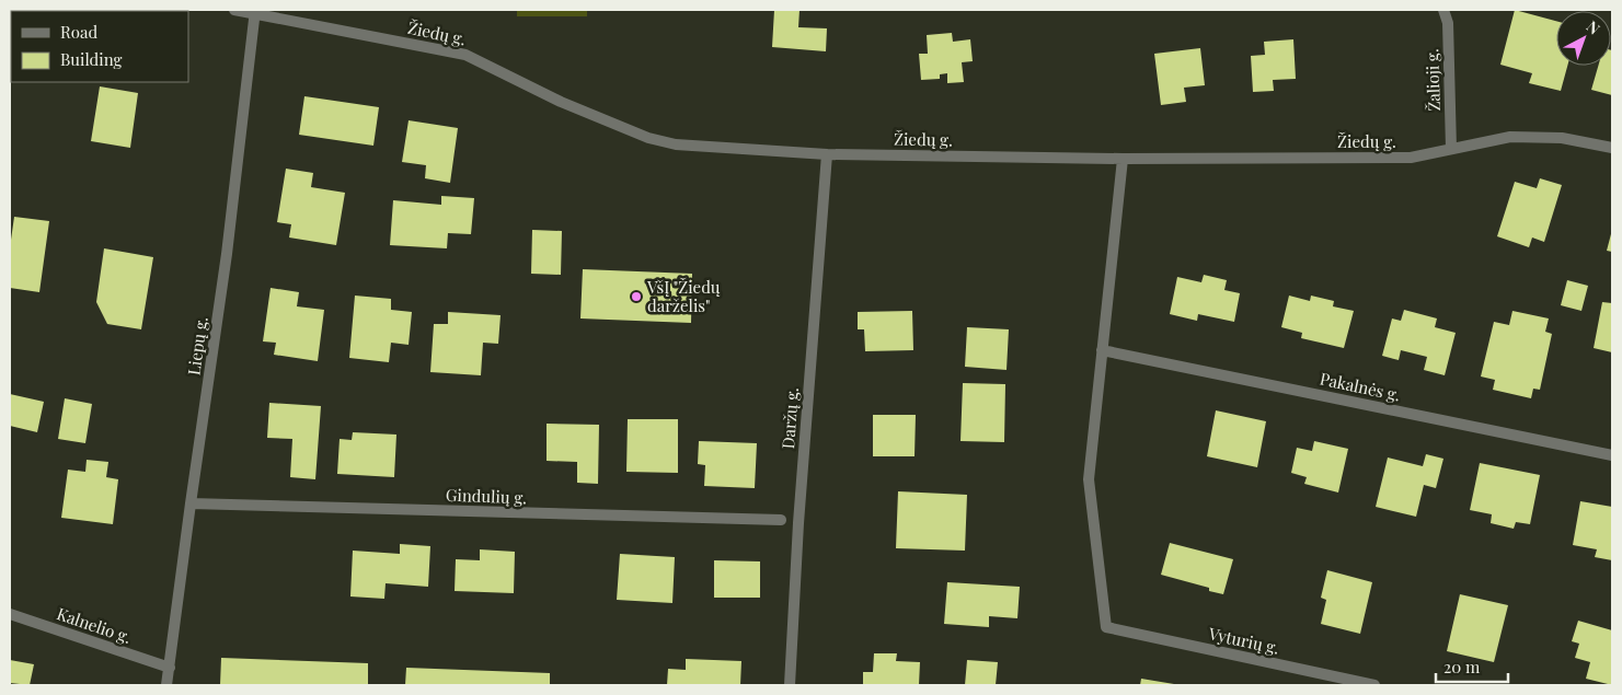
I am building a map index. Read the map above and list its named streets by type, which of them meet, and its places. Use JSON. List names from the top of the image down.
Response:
{
  "streets": {
    "street": [
      "Žiedų g.",
      "Žalioji g.",
      "Liepų g.",
      "Pakalnės g.",
      "Daržų g.",
      "Gindulių g.",
      "Kalnelio g.",
      "Vyturių g."
    ]
  },
  "crossings": [
    ["Žiedų g.", "Žalioji g."],
    ["Žiedų g.", "Liepų g."],
    ["Žiedų g.", "Daržų g."],
    ["Liepų g.", "Gindulių g."],
    ["Liepų g.", "Kalnelio g."],
    ["Pakalnės g.", "Vyturių g."]
  ],
  "places": ["VšĮ \"Žiedų darželis\""],
  "legend": ["Road", "Building"],
  "scale_bar": "20 m",
  "north": "top right"
}
